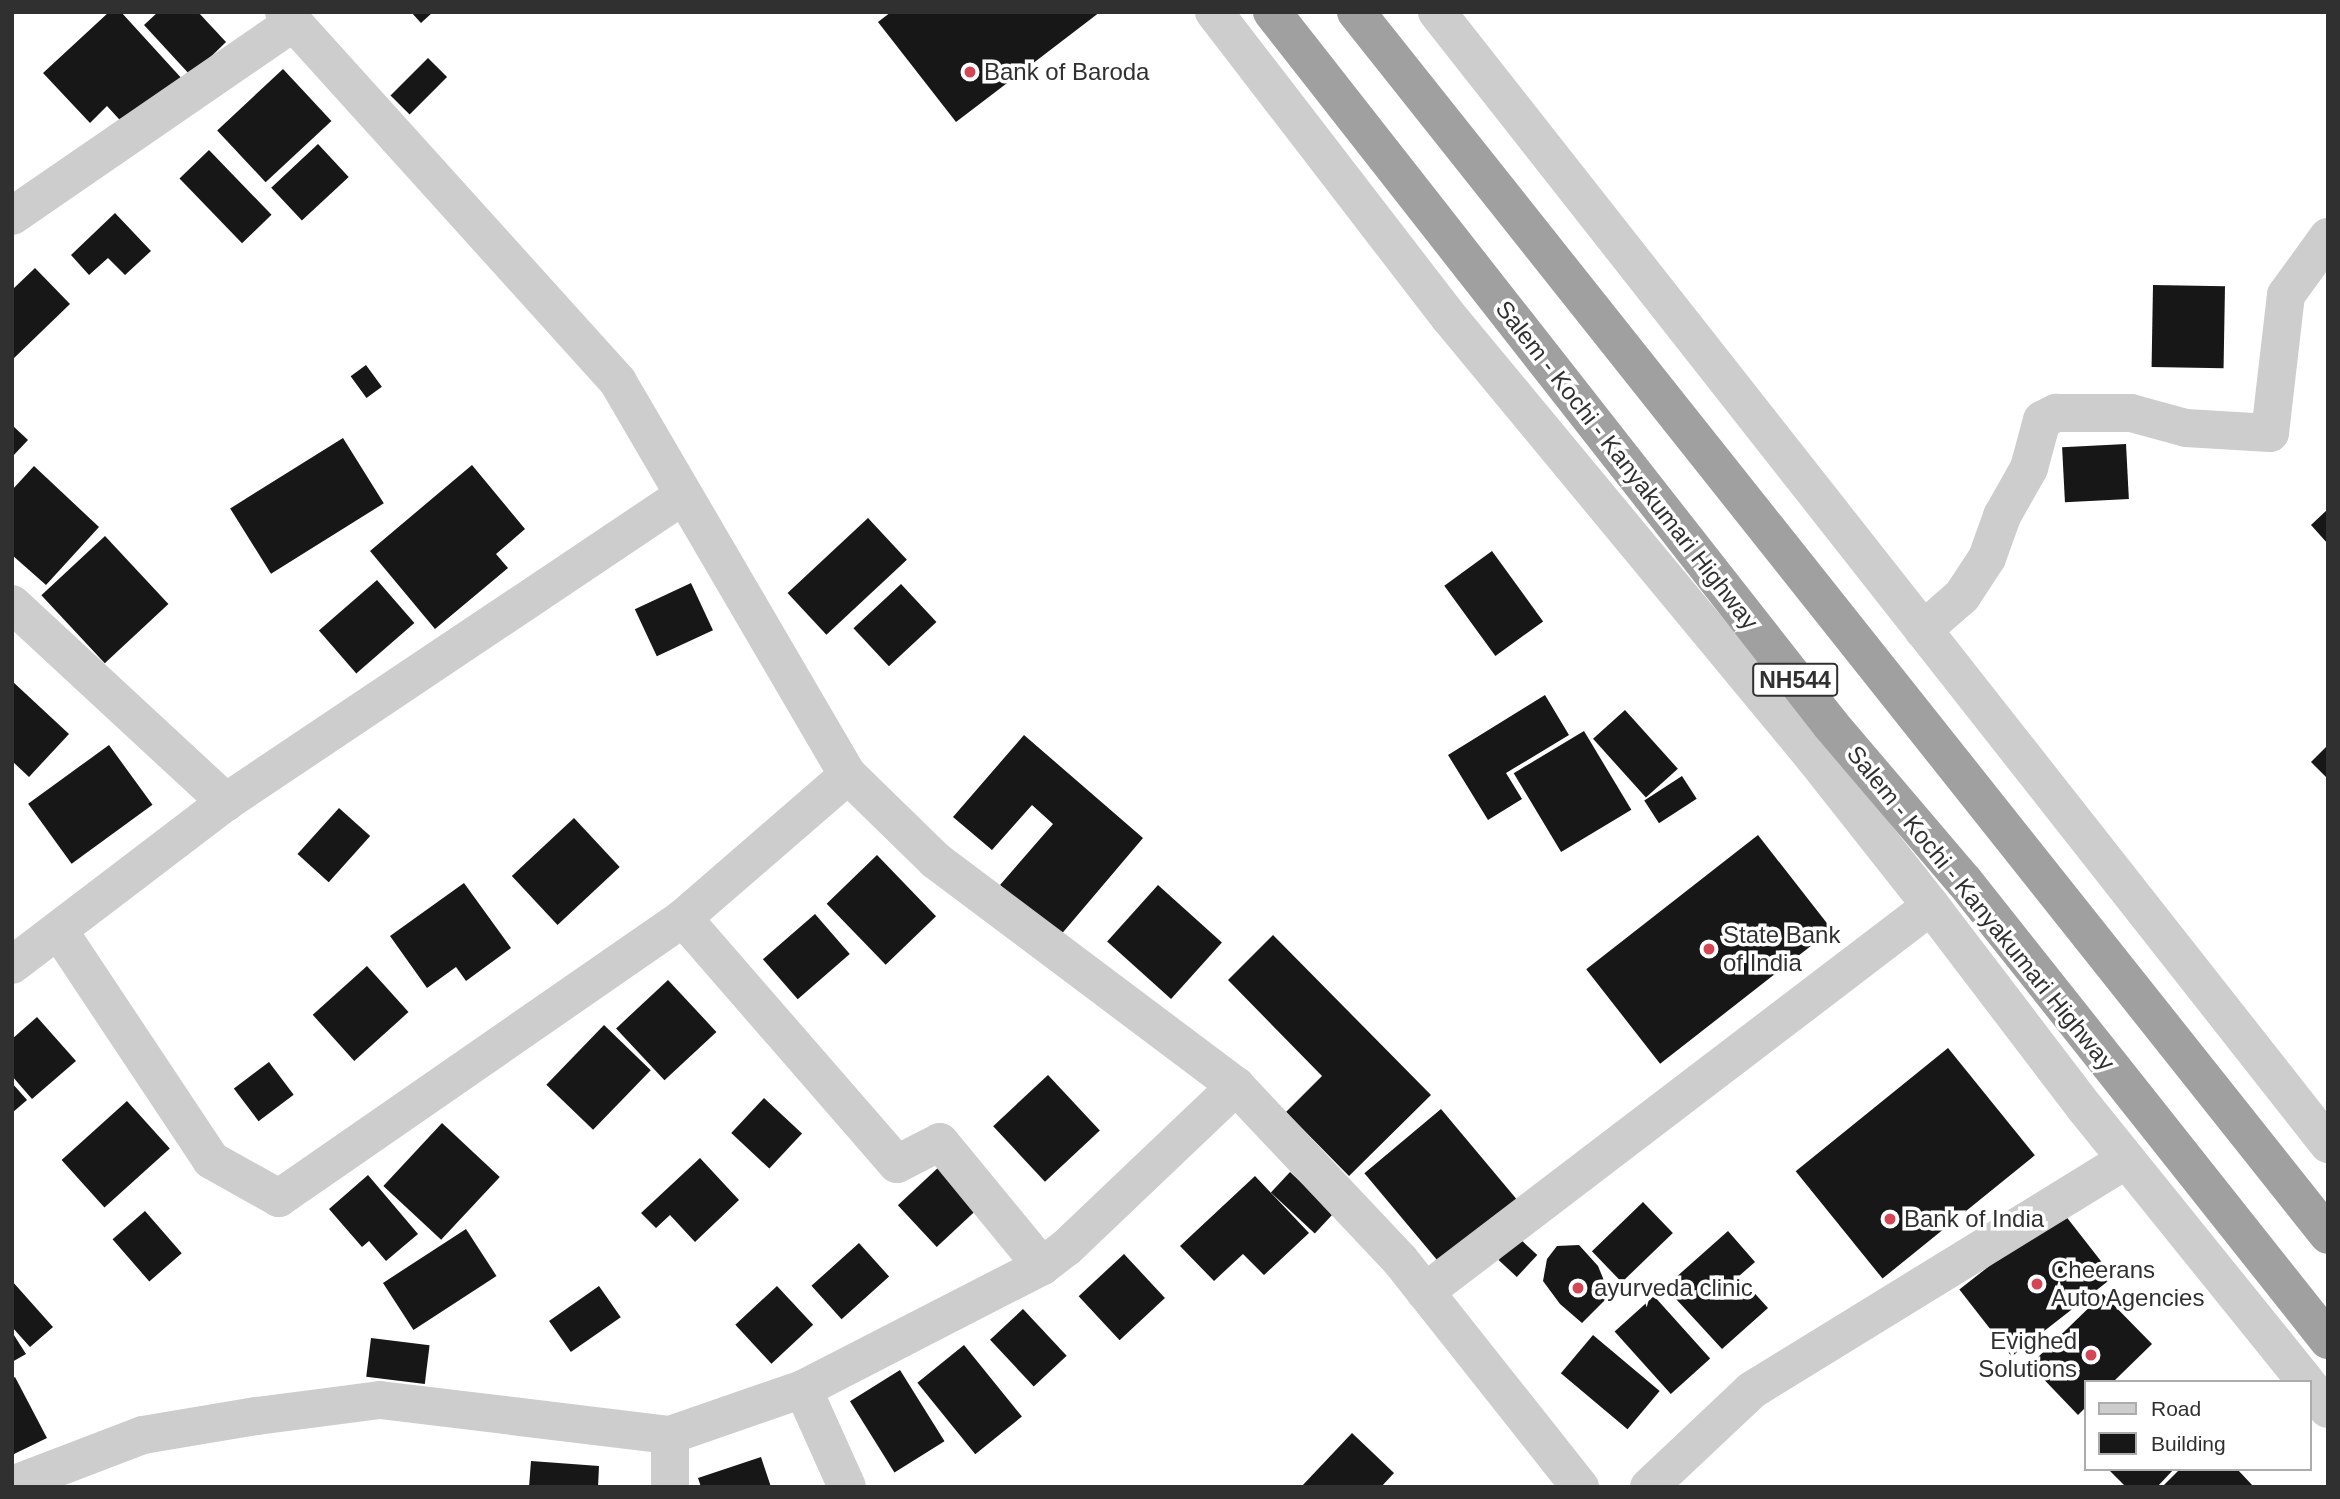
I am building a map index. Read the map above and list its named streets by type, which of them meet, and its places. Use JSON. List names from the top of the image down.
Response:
{
  "streets": {
    "highway": ["Salem - Kochi - Kanyakumari Highway", "NH544"]
  },
  "places": [
    "Bank of Baroda",
    "State Bank of India",
    "Bank of India",
    "Cheerans Auto Agencies",
    "ayurveda clinic",
    "Evighed Solutions"
  ],
  "legend": ["Road", "Building"]
}
